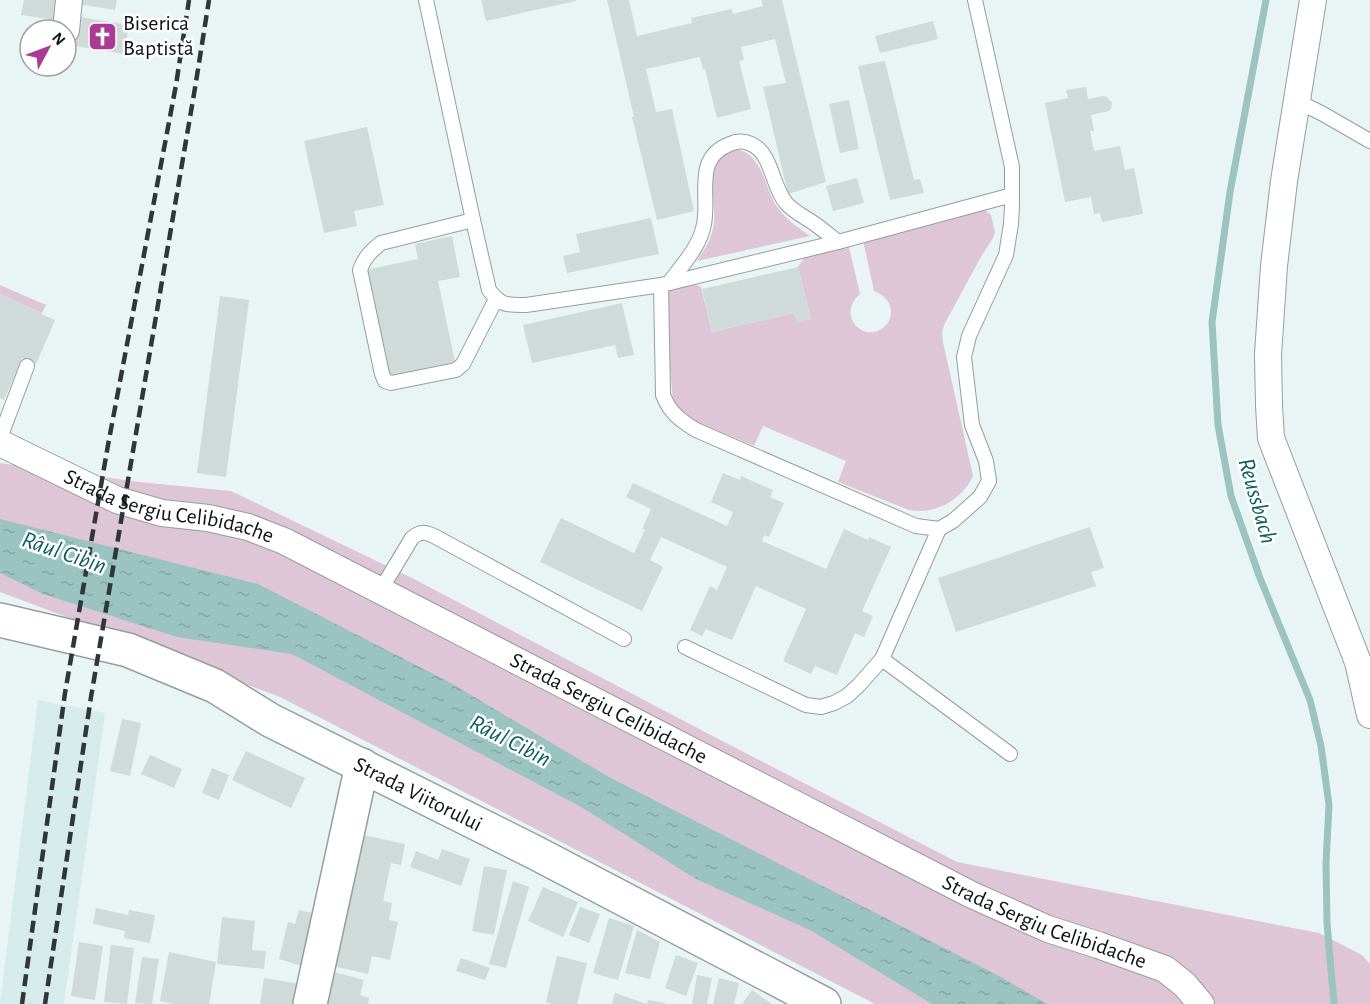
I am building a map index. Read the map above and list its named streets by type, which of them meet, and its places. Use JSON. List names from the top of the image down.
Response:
{
  "streets": {
    "street": ["Strada Sergiu Celibidache", "Strada Viitorului"]
  },
  "water": ["Reussbach", "Râul Cibin"],
  "places": {
    "church": ["Biserica Baptistă"]
  },
  "north": "top right"
}
